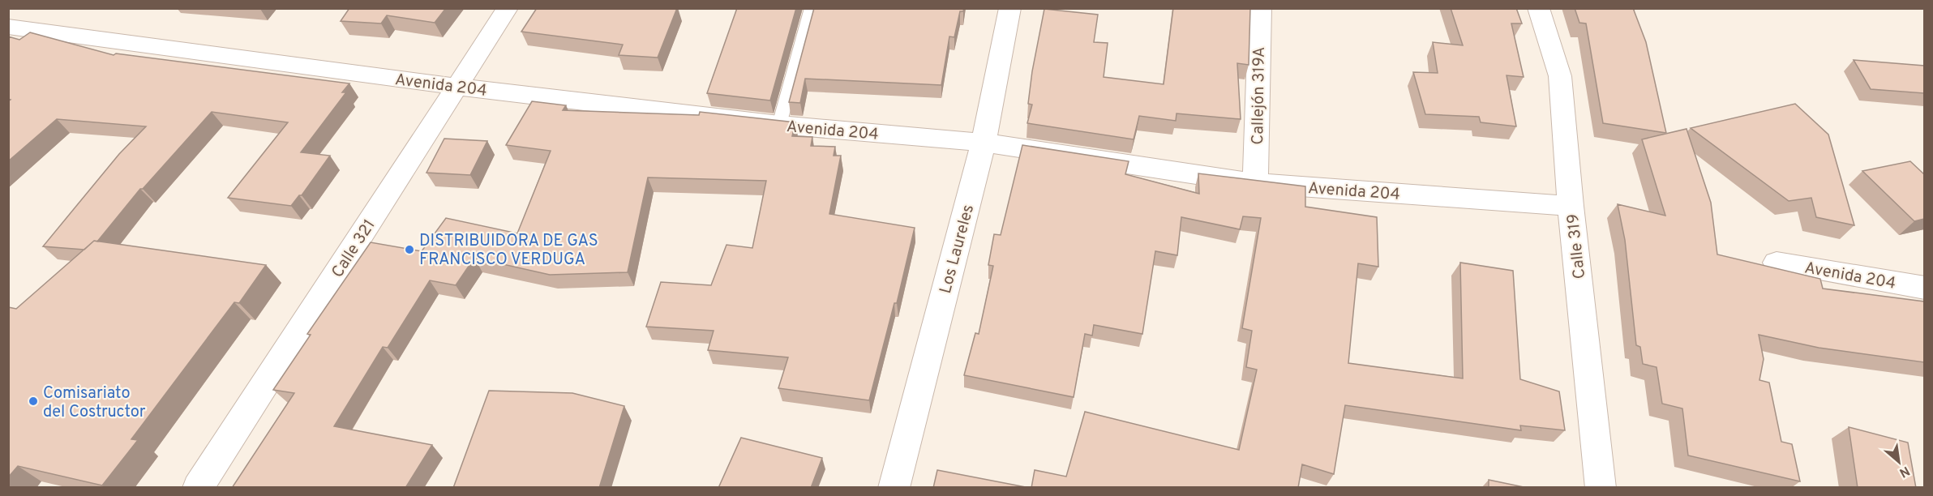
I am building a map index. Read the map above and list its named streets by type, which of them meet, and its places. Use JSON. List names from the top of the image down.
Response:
{
  "streets": {
    "street": [
      "Avenida 204",
      "Callejón 319A",
      "Calle 319",
      "Calle 321",
      "Los Laureles"
    ]
  },
  "crossings": [
    ["Avenida 204", "Callejón 319A"],
    ["Avenida 204", "Calle 319"],
    ["Avenida 204", "Calle 321"],
    ["Avenida 204", "Los Laureles"]
  ],
  "places": ["DISTRIBUIDORA DE GAS FRANCISCO VERDUGA", "Comisariato del Costructor"],
  "north": "bottom right"
}
